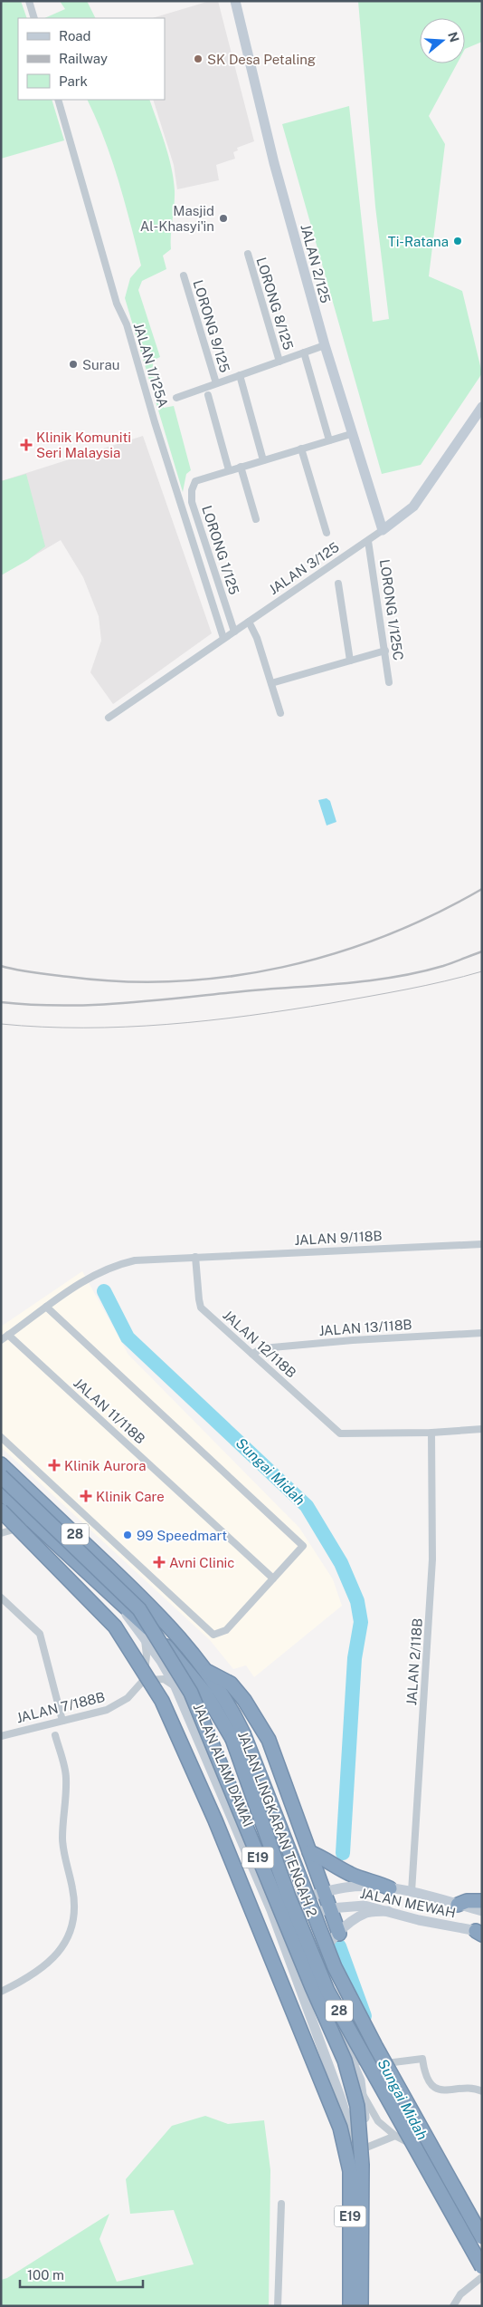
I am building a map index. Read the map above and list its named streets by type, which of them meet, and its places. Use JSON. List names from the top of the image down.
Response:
{
  "streets": {
    "highway": ["28", "JALAN LINGKARAN TENGAH 2", "E19"],
    "main road": [
      "JALAN 2/125",
      "JALAN 3/125",
      "JALAN ALAM DAMAI",
      "JALAN MEWAH"
    ],
    "street": [
      "LORONG 8/125",
      "LORONG 9/125",
      "JALAN 1/125A",
      "LORONG 1/125",
      "LORONG 1/125C",
      "JALAN 9/118B",
      "JALAN 13/118B",
      "JALAN 12/118B",
      "JALAN 11/118B",
      "JALAN 2/118B",
      "JALAN 7/188B"
    ]
  },
  "crossings": [
    ["JALAN 2/125", "JALAN 3/125"],
    ["JALAN 1/125A", "JALAN 3/125"],
    ["LORONG 1/125", "JALAN 3/125"],
    ["JALAN 3/125", "LORONG 1/125C"],
    ["JALAN 9/118B", "JALAN 12/118B"],
    ["JALAN 9/118B", "JALAN 11/118B"],
    ["JALAN 13/118B", "JALAN 12/118B"],
    ["JALAN 12/118B", "JALAN 2/118B"],
    ["JALAN 2/118B", "JALAN MEWAH"],
    ["JALAN ALAM DAMAI", "JALAN LINGKARAN TENGAH 2"],
    ["JALAN ALAM DAMAI", "JALAN MEWAH"]
  ],
  "water": ["Sungai Midah"],
  "places": {
    "other": [
      "SK Desa Petaling",
      "Masjid Al-Khasyi'in",
      "Ti-Ratana",
      "Surau",
      "99 Speedmart"
    ],
    "health": [
      "Klinik Komuniti Seri Malaysia",
      "Klinik Aurora",
      "Klinik Care",
      "Avni Clinic"
    ]
  },
  "legend": ["Road", "Railway", "Park"],
  "scale_bar": "100 m",
  "north": "right"
}
